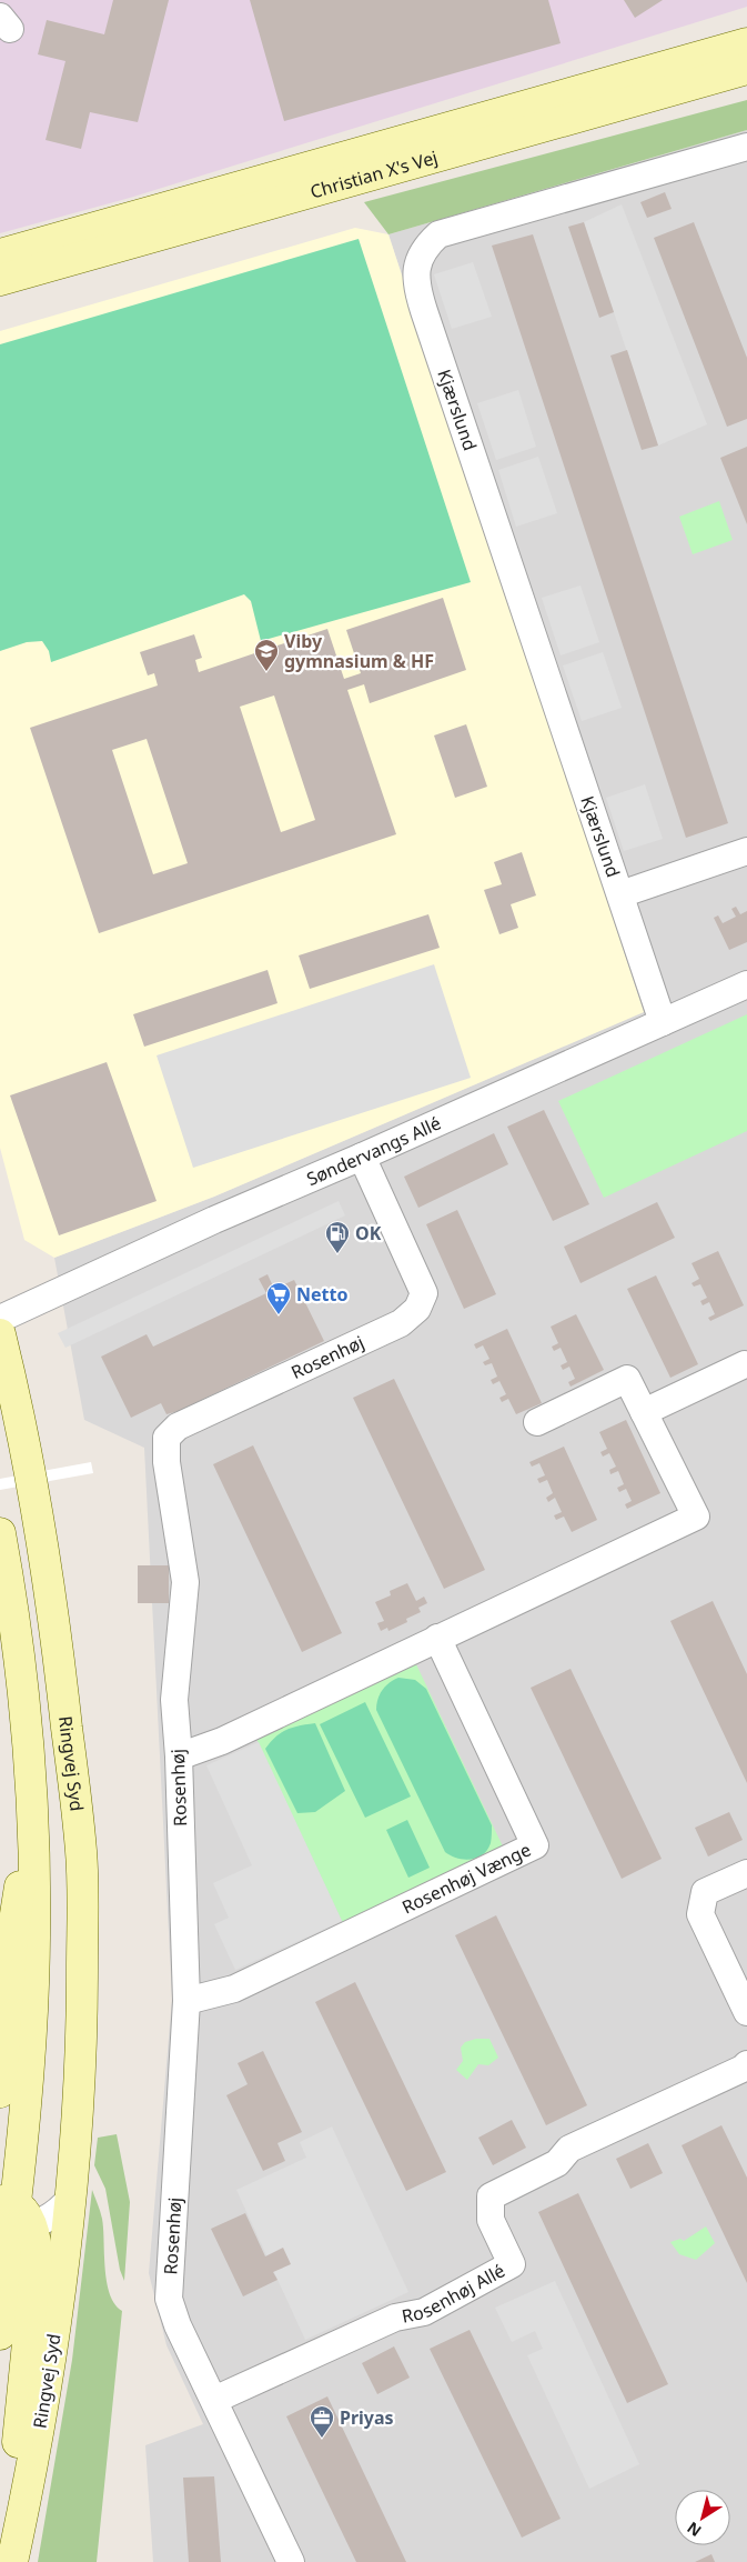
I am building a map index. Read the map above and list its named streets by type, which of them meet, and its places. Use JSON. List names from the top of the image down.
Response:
{
  "streets": {
    "main road": ["Christian X's Vej", "Ringvej Syd"],
    "street": [
      "Kjærslund",
      "Søndervangs Allé",
      "Rosenhøj",
      "Rosenhøj Vænge",
      "Rosenhøj Allé"
    ]
  },
  "crossings": [
    ["Kjærslund", "Søndervangs Allé"],
    ["Søndervangs Allé", "Rosenhøj"],
    ["Rosenhøj", "Rosenhøj Vænge"],
    ["Rosenhøj", "Rosenhøj Allé"]
  ],
  "places": {
    "school or university": ["Viby gymnasium & HF"],
    "fuel station": ["OK"],
    "supermarket": ["Netto"],
    "office": ["Priyas"]
  },
  "north": "bottom left"
}
